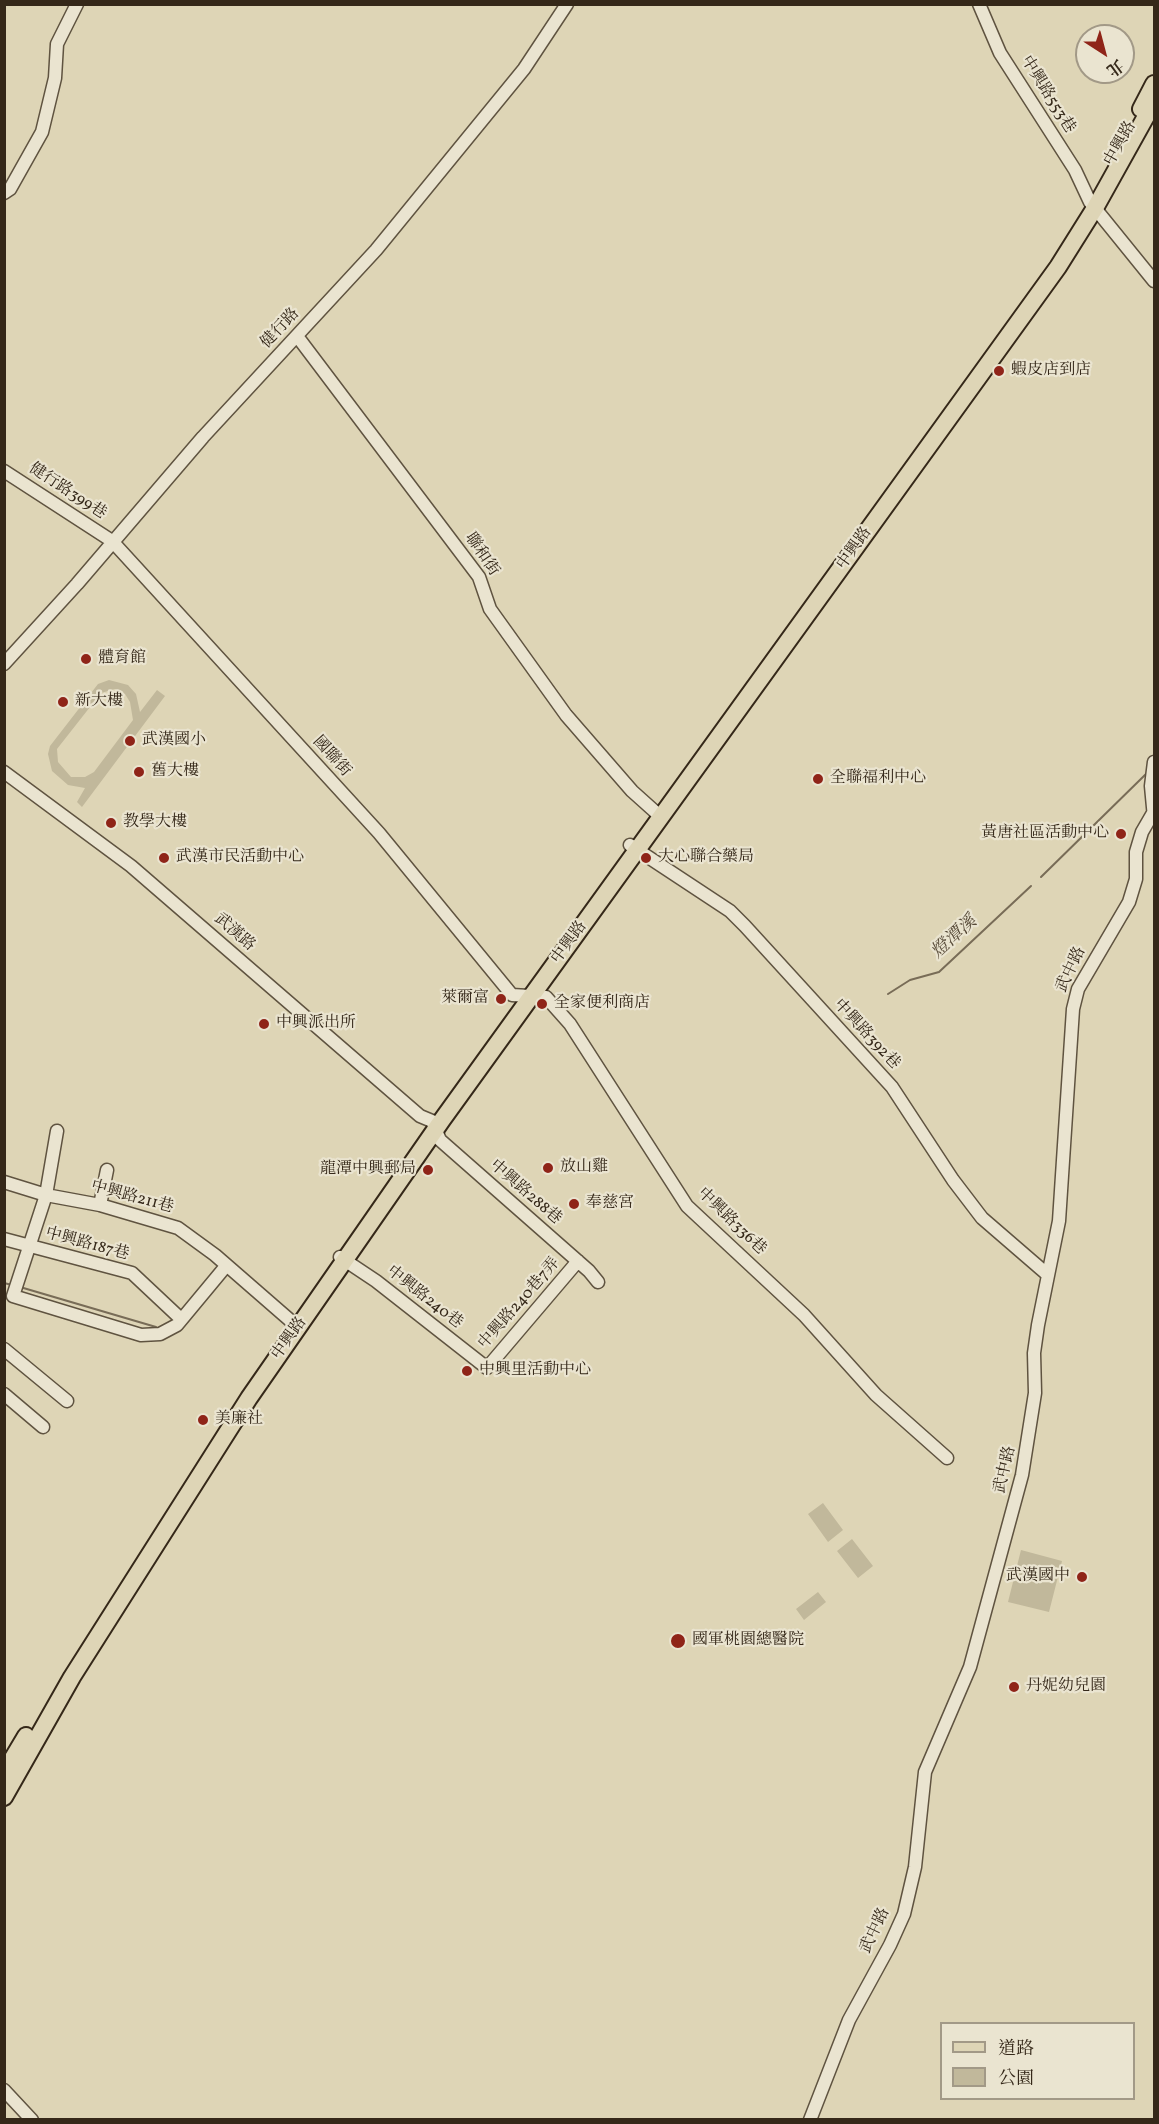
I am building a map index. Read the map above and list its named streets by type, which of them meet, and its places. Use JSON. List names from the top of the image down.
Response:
{
  "streets": {
    "main road": ["中興路"],
    "street": [
      "中興路553巷",
      "健行路",
      "健行路399巷",
      "聯和街",
      "國聯街",
      "武漢路",
      "武中路",
      "中興路392巷",
      "中興路288巷",
      "中興路211巷",
      "中興路336巷",
      "中興路187巷",
      "中興路240巷",
      "中興路240巷7弄"
    ]
  },
  "crossings": [
    ["中興路553巷", "中興路"],
    ["中興路", "聯和街"],
    ["中興路", "國聯街"],
    ["中興路", "武漢路"],
    ["中興路", "中興路392巷"],
    ["中興路", "中興路288巷"],
    ["中興路", "中興路211巷"],
    ["中興路", "中興路336巷"],
    ["中興路", "中興路240巷"],
    ["健行路", "健行路399巷"],
    ["健行路", "聯和街"],
    ["健行路", "國聯街"],
    ["健行路399巷", "國聯街"],
    ["國聯街", "中興路336巷"],
    ["武漢路", "中興路288巷"],
    ["武中路", "中興路392巷"],
    ["中興路288巷", "中興路240巷7弄"],
    ["中興路240巷", "中興路240巷7弄"]
  ],
  "water": ["燈潭溪"],
  "places": [
    "蝦皮店到店",
    "體育館",
    "新大樓",
    "武漢國小",
    "舊大樓",
    "全聯福利中心",
    "教學大樓",
    "黃唐社區活動中心",
    "武漢市民活動中心",
    "大心聯合藥局",
    "萊爾富",
    "全家便利商店",
    "中興派出所",
    "放山雞",
    "龍潭中興郵局",
    "奉慈宮",
    "中興里活動中心",
    "美廉社",
    "武漢國中",
    "國軍桃園總醫院",
    "丹妮幼兒園"
  ],
  "legend": ["道路", "公園"],
  "north": "bottom right"
}
